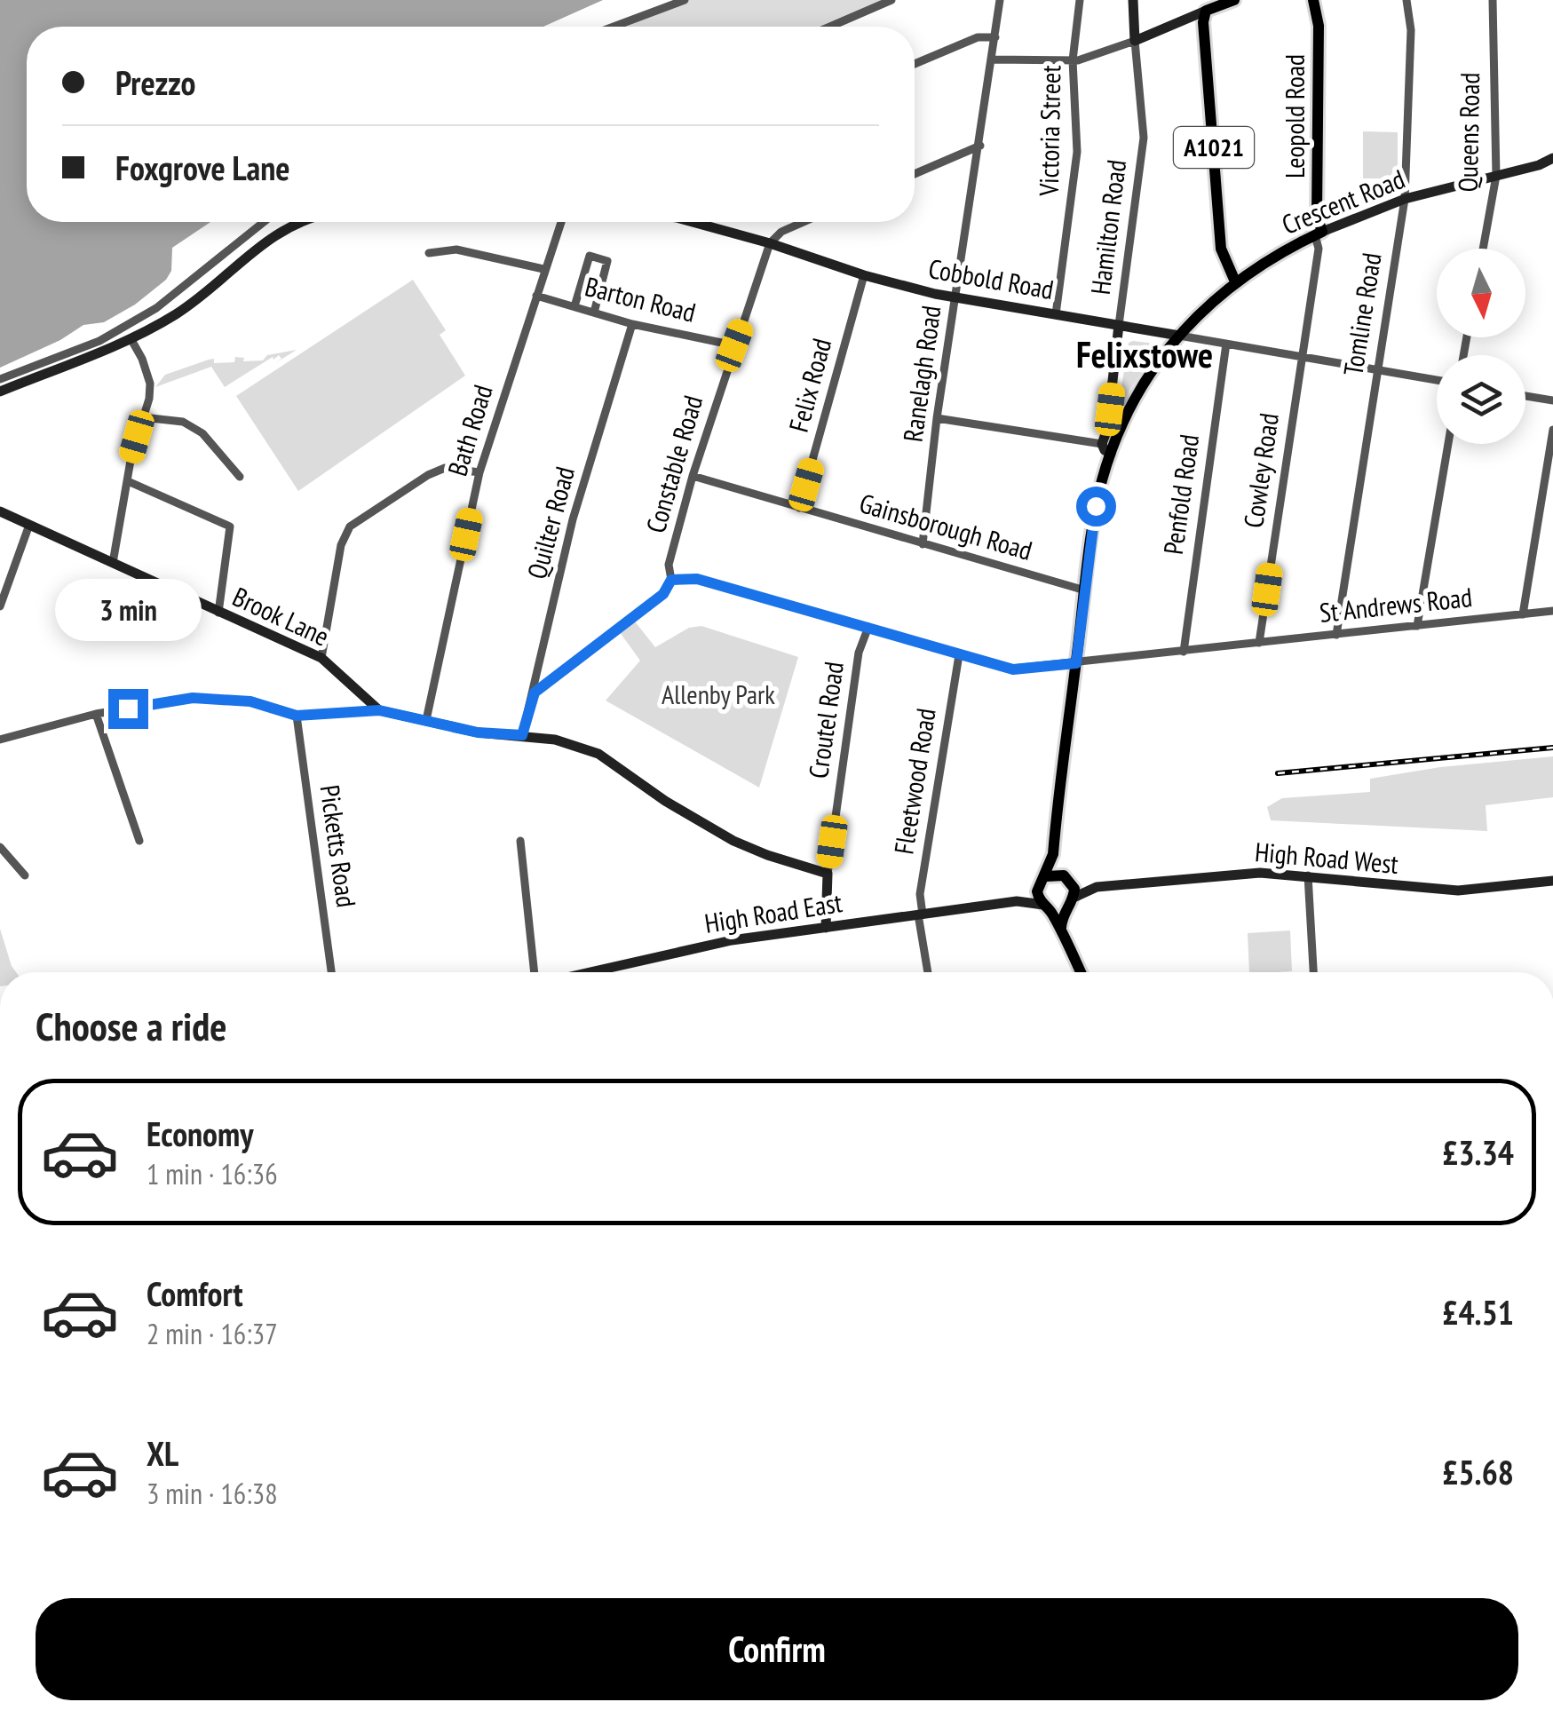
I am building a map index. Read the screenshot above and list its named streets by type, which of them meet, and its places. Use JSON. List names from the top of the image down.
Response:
{
  "streets": {
    "main road": [
      "Leopold Road",
      "A1021",
      "Crescent Road",
      "Hamilton Road"
    ],
    "street": [
      "Victoria Street",
      "Queens Road",
      "Cobbold Road",
      "Barton Road",
      "Tomline Road",
      "Ranelagh Road",
      "Felix Road",
      "Bath Road",
      "Constable Road",
      "Cowley Road",
      "Penfold Road",
      "Quilter Road",
      "Gainsborough Road",
      "St Andrews Road",
      "Brook Lane",
      "Croutel Road",
      "Fleetwood Road",
      "Picketts Road",
      "High Road West",
      "High Road East"
    ]
  },
  "crossings": [
    ["Leopold Road", "Crescent Road"],
    ["Leopold Road", "Cobbold Road"],
    ["Leopold Road", "Cowley Road"],
    ["Victoria Street", "Cobbold Road"],
    ["Queens Road", "Crescent Road"],
    ["A1021", "Crescent Road"],
    ["Crescent Road", "Hamilton Road"],
    ["Crescent Road", "Cobbold Road"],
    ["Crescent Road", "Tomline Road"],
    ["Hamilton Road", "Cobbold Road"],
    ["Hamilton Road", "Gainsborough Road"],
    ["Hamilton Road", "St Andrews Road"],
    ["Hamilton Road", "High Road West"],
    ["Hamilton Road", "High Road East"],
    ["Cobbold Road", "Tomline Road"],
    ["Cobbold Road", "Ranelagh Road"],
    ["Cobbold Road", "Felix Road"],
    ["Cobbold Road", "Constable Road"],
    ["Cobbold Road", "Cowley Road"],
    ["Cobbold Road", "Penfold Road"],
    ["Barton Road", "Bath Road"],
    ["Barton Road", "Constable Road"],
    ["Barton Road", "Quilter Road"],
    ["Tomline Road", "St Andrews Road"],
    ["Ranelagh Road", "Gainsborough Road"],
    ["Felix Road", "Gainsborough Road"],
    ["Constable Road", "Gainsborough Road"],
    ["Constable Road", "St Andrews Road"],
    ["Cowley Road", "St Andrews Road"],
    ["Penfold Road", "St Andrews Road"],
    ["St Andrews Road", "Croutel Road"],
    ["St Andrews Road", "Fleetwood Road"],
    ["Fleetwood Road", "High Road East"],
    ["High Road West", "High Road East"]
  ],
  "districts": ["Felixstowe"],
  "parks": ["Allenby Park"],
  "north": "bottom",
  "page": {
    "banner": ["Prezzo", "Foxgrove Lane"],
    "bubble": "3 min",
    "heading": "Choose a ride",
    "list": [
      {
        "name": "Economy",
        "note": "1 min · 16:36",
        "value": "£3.34"
      },
      {
        "name": "Comfort",
        "note": "2 min · 16:37",
        "value": "£4.51"
      },
      {
        "name": "XL",
        "note": "3 min · 16:38",
        "value": "£5.68"
      }
    ],
    "buttons": "Confirm"
  }
}
